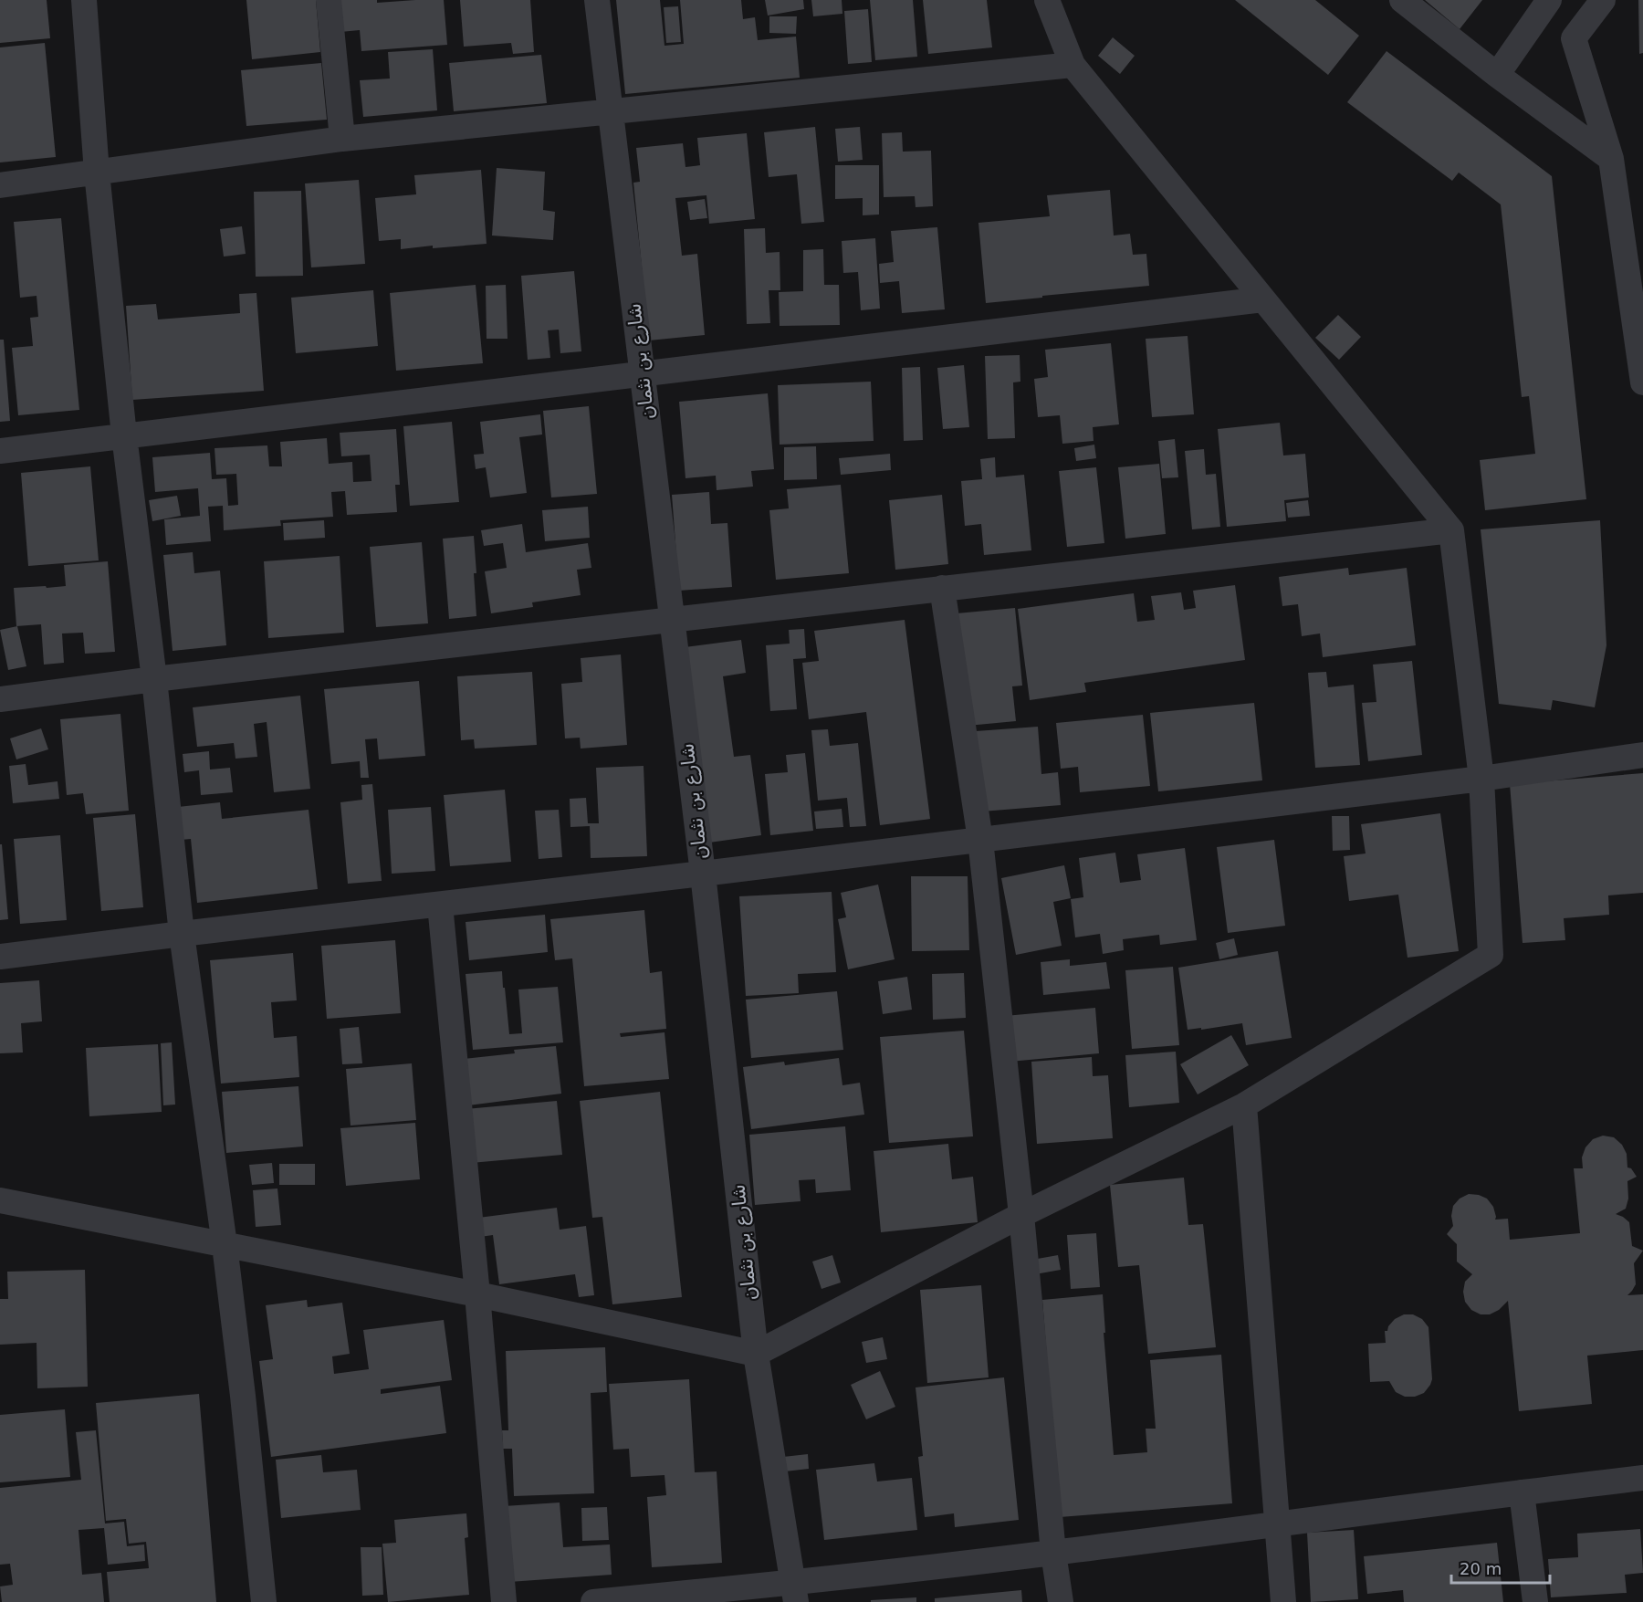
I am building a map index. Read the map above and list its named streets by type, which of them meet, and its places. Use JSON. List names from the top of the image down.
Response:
{
  "streets": {
    "street": ["شارع بن نثمان"]
  },
  "scale_bar": "20 m"
}
